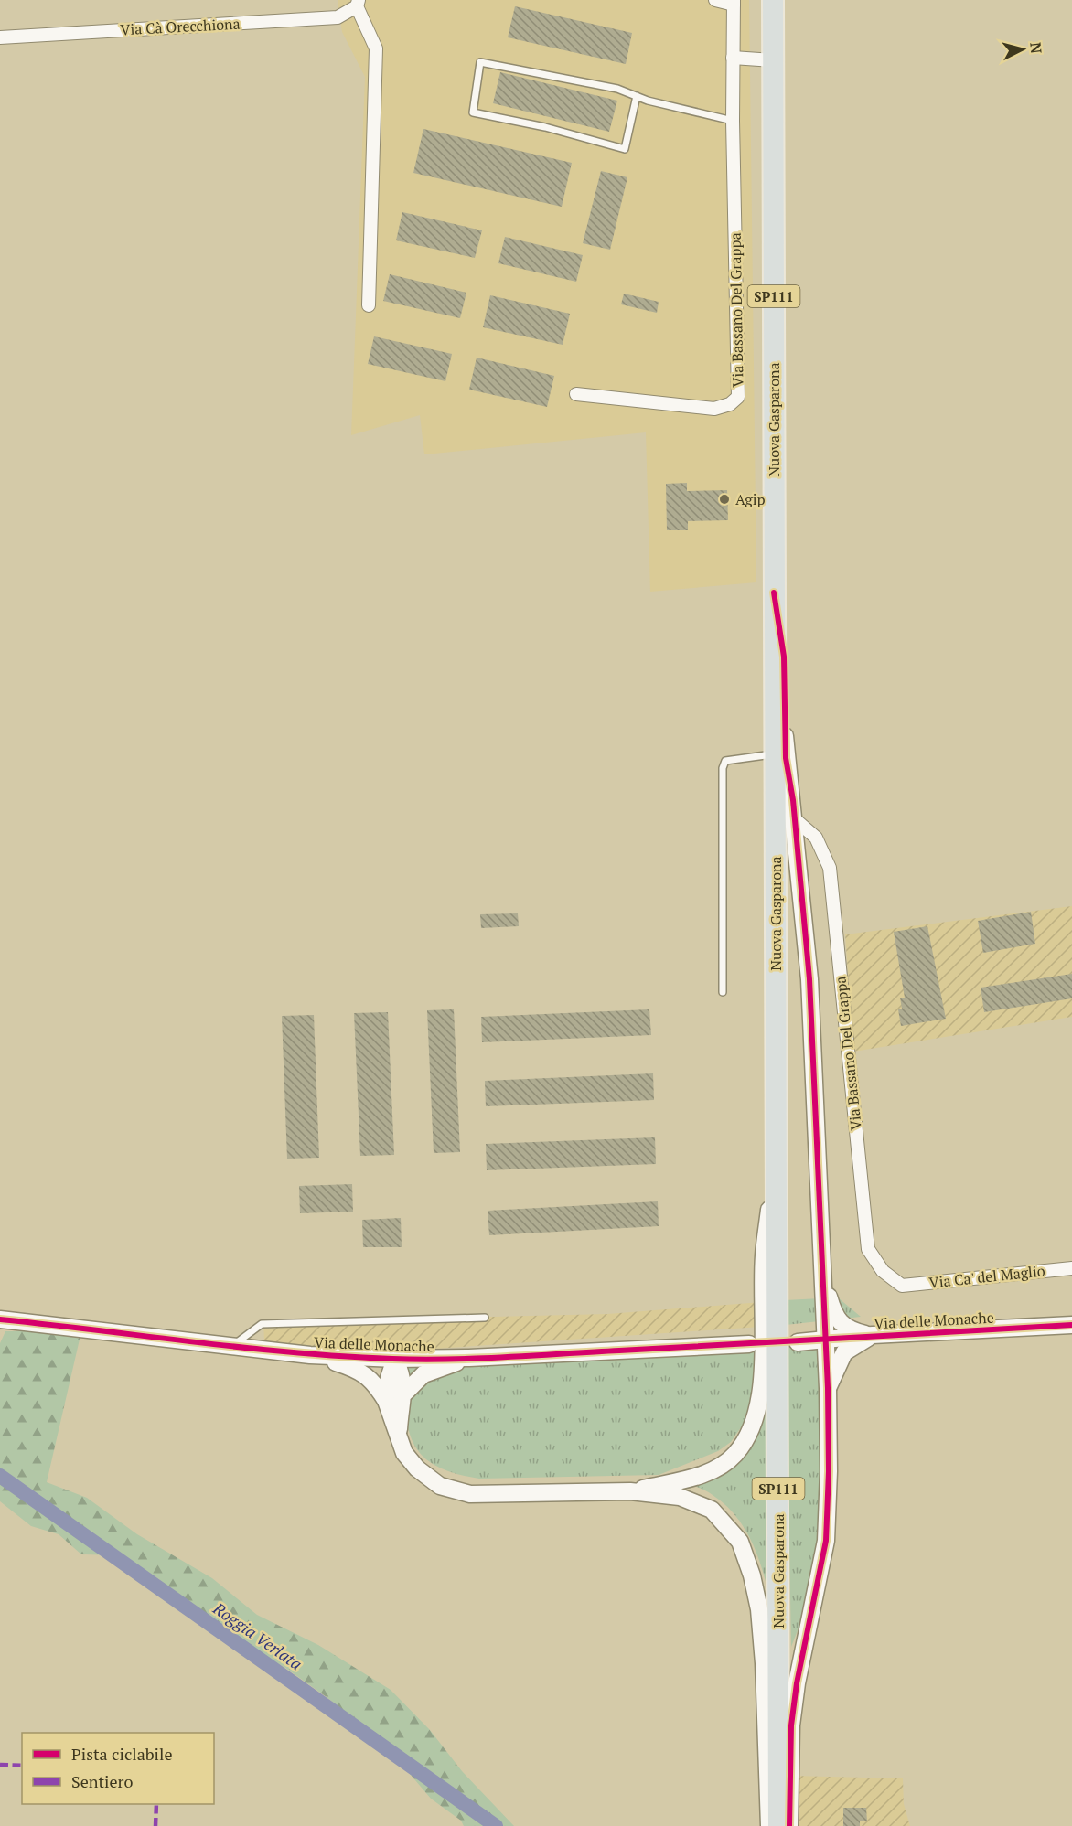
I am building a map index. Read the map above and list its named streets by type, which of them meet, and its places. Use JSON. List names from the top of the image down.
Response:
{
  "streets": {
    "main road": ["SP111", "Nuova Gasparona"],
    "street": [
      "Via Cà Orecchiona",
      "Via Bassano Del Grappa",
      "Via Ca' del Maglio",
      "Via delle Monache"
    ]
  },
  "crossings": [
    ["Via Bassano Del Grappa", "Via Ca' del Maglio"]
  ],
  "water": ["Roggia Verlata"],
  "places": ["Agip"],
  "legend": ["Pista ciclabile", "Sentiero"],
  "north": "right"
}
